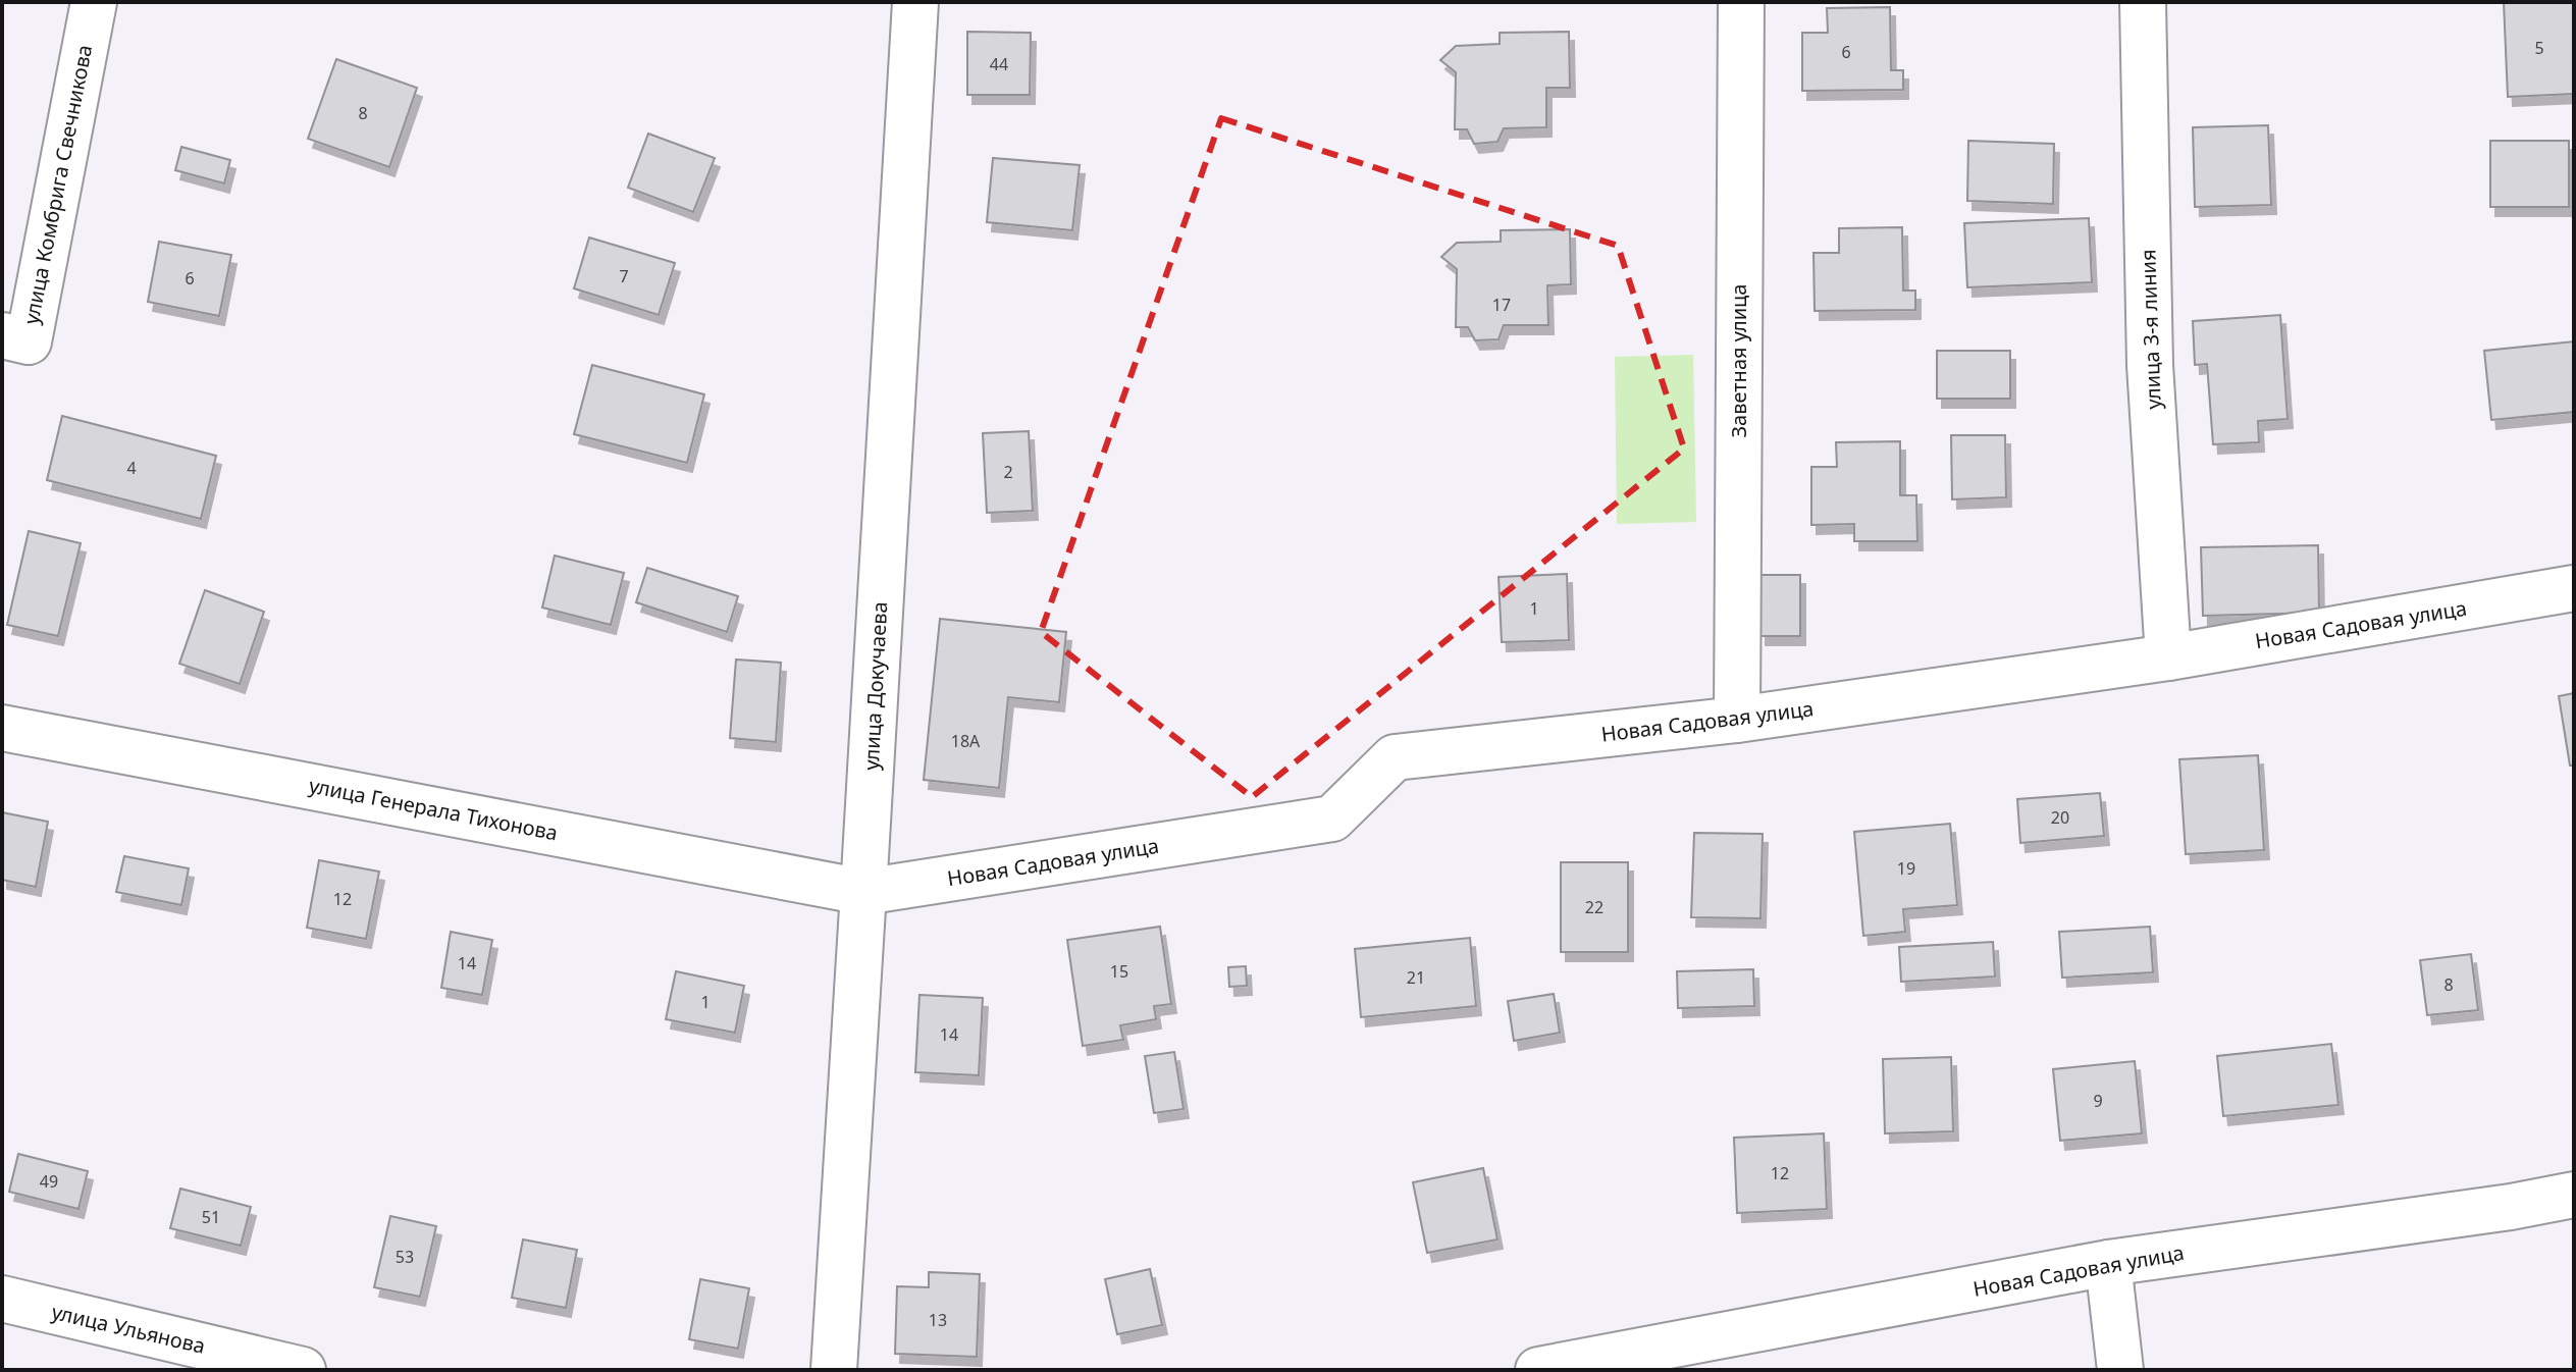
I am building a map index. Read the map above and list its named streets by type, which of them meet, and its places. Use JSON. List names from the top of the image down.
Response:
{
  "streets": {
    "street": [
      "улица Комбрига Свечникова",
      "улица 3-я линия",
      "Заветная улица",
      "Новая Садовая улица",
      "улица Докучаева",
      "улица Генерала Тихонова",
      "улица Ульянова"
    ]
  },
  "crossings": [
    ["улица 3-я линия", "Новая Садовая улица"],
    ["Заветная улица", "Новая Садовая улица"],
    ["Новая Садовая улица", "улица Докучаева"],
    ["Новая Садовая улица", "улица Генерала Тихонова"],
    ["улица Докучаева", "улица Генерала Тихонова"]
  ],
  "house_numbers": [
    "5",
    "6",
    "44",
    "8",
    "7",
    "6",
    "17",
    "4",
    "2",
    "1",
    "18А",
    "20",
    "19",
    "12",
    "22",
    "14",
    "15",
    "21",
    "8",
    "1",
    "14",
    "9",
    "12",
    "49",
    "51",
    "53",
    "13"
  ]
}
